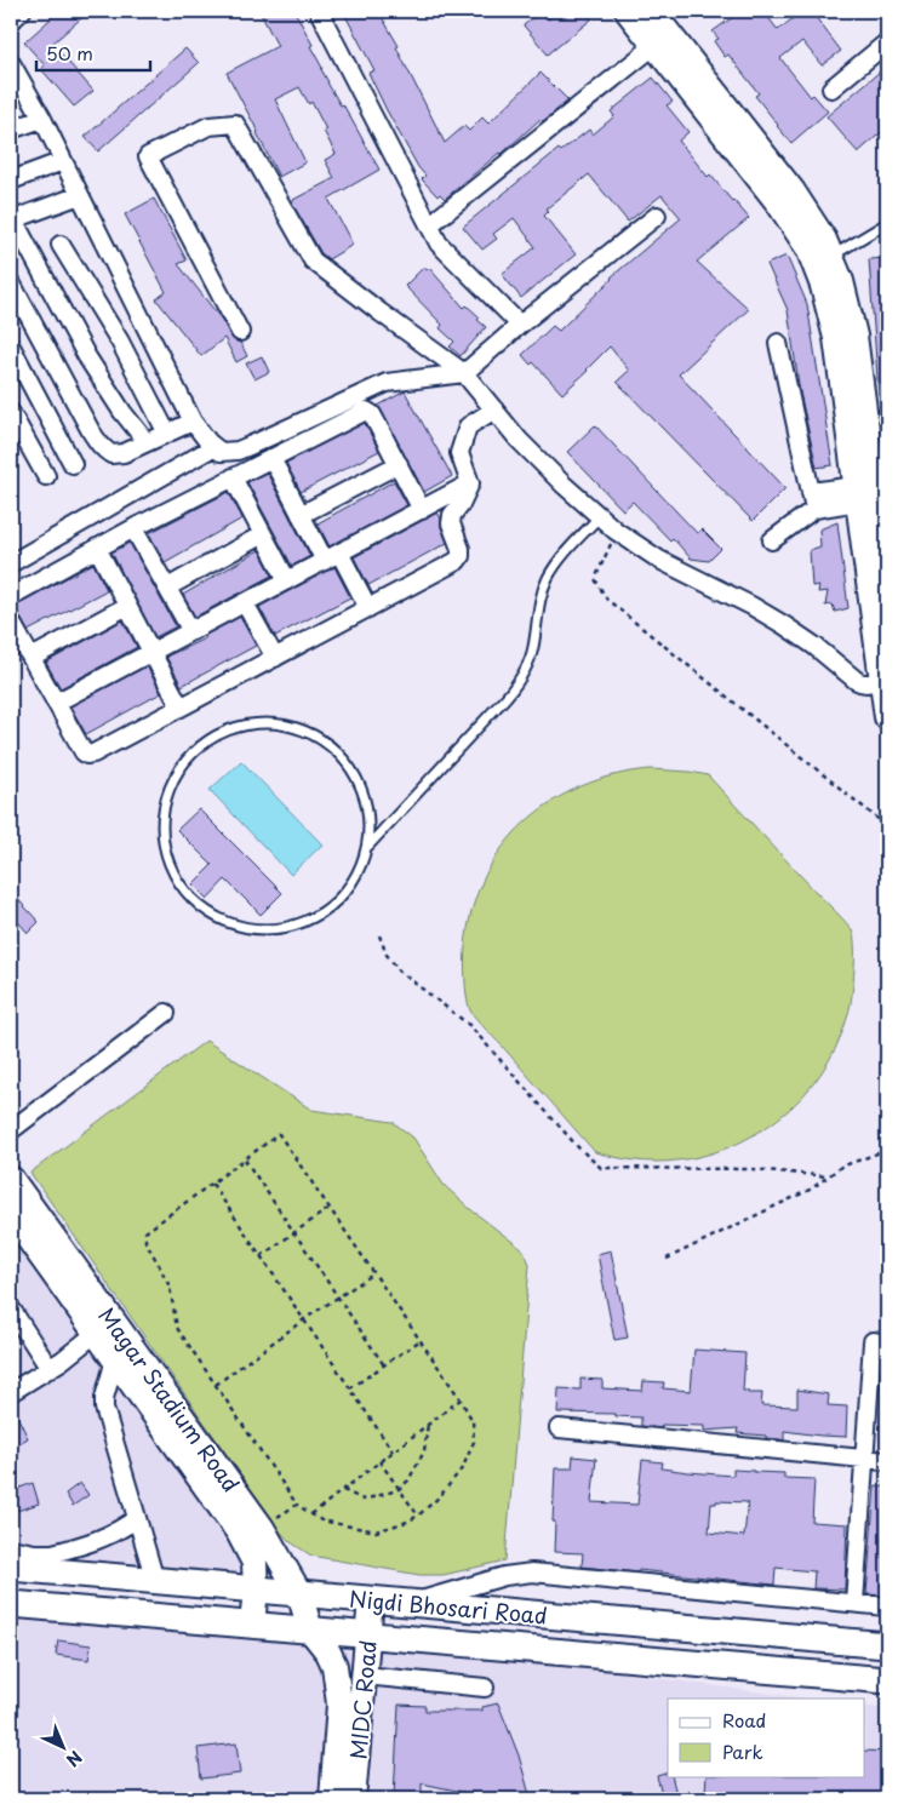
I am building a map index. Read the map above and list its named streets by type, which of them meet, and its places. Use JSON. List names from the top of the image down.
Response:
{
  "streets": {
    "main road": ["Nigdi Bhosari Road"],
    "street": ["Magar Stadium Road", "MIDC Road"]
  },
  "crossings": [
    ["Magar Stadium Road", "Nigdi Bhosari Road"],
    ["Nigdi Bhosari Road", "MIDC Road"]
  ],
  "legend": ["Road", "Park"],
  "scale_bar": "50 m",
  "north": "bottom right"
}
